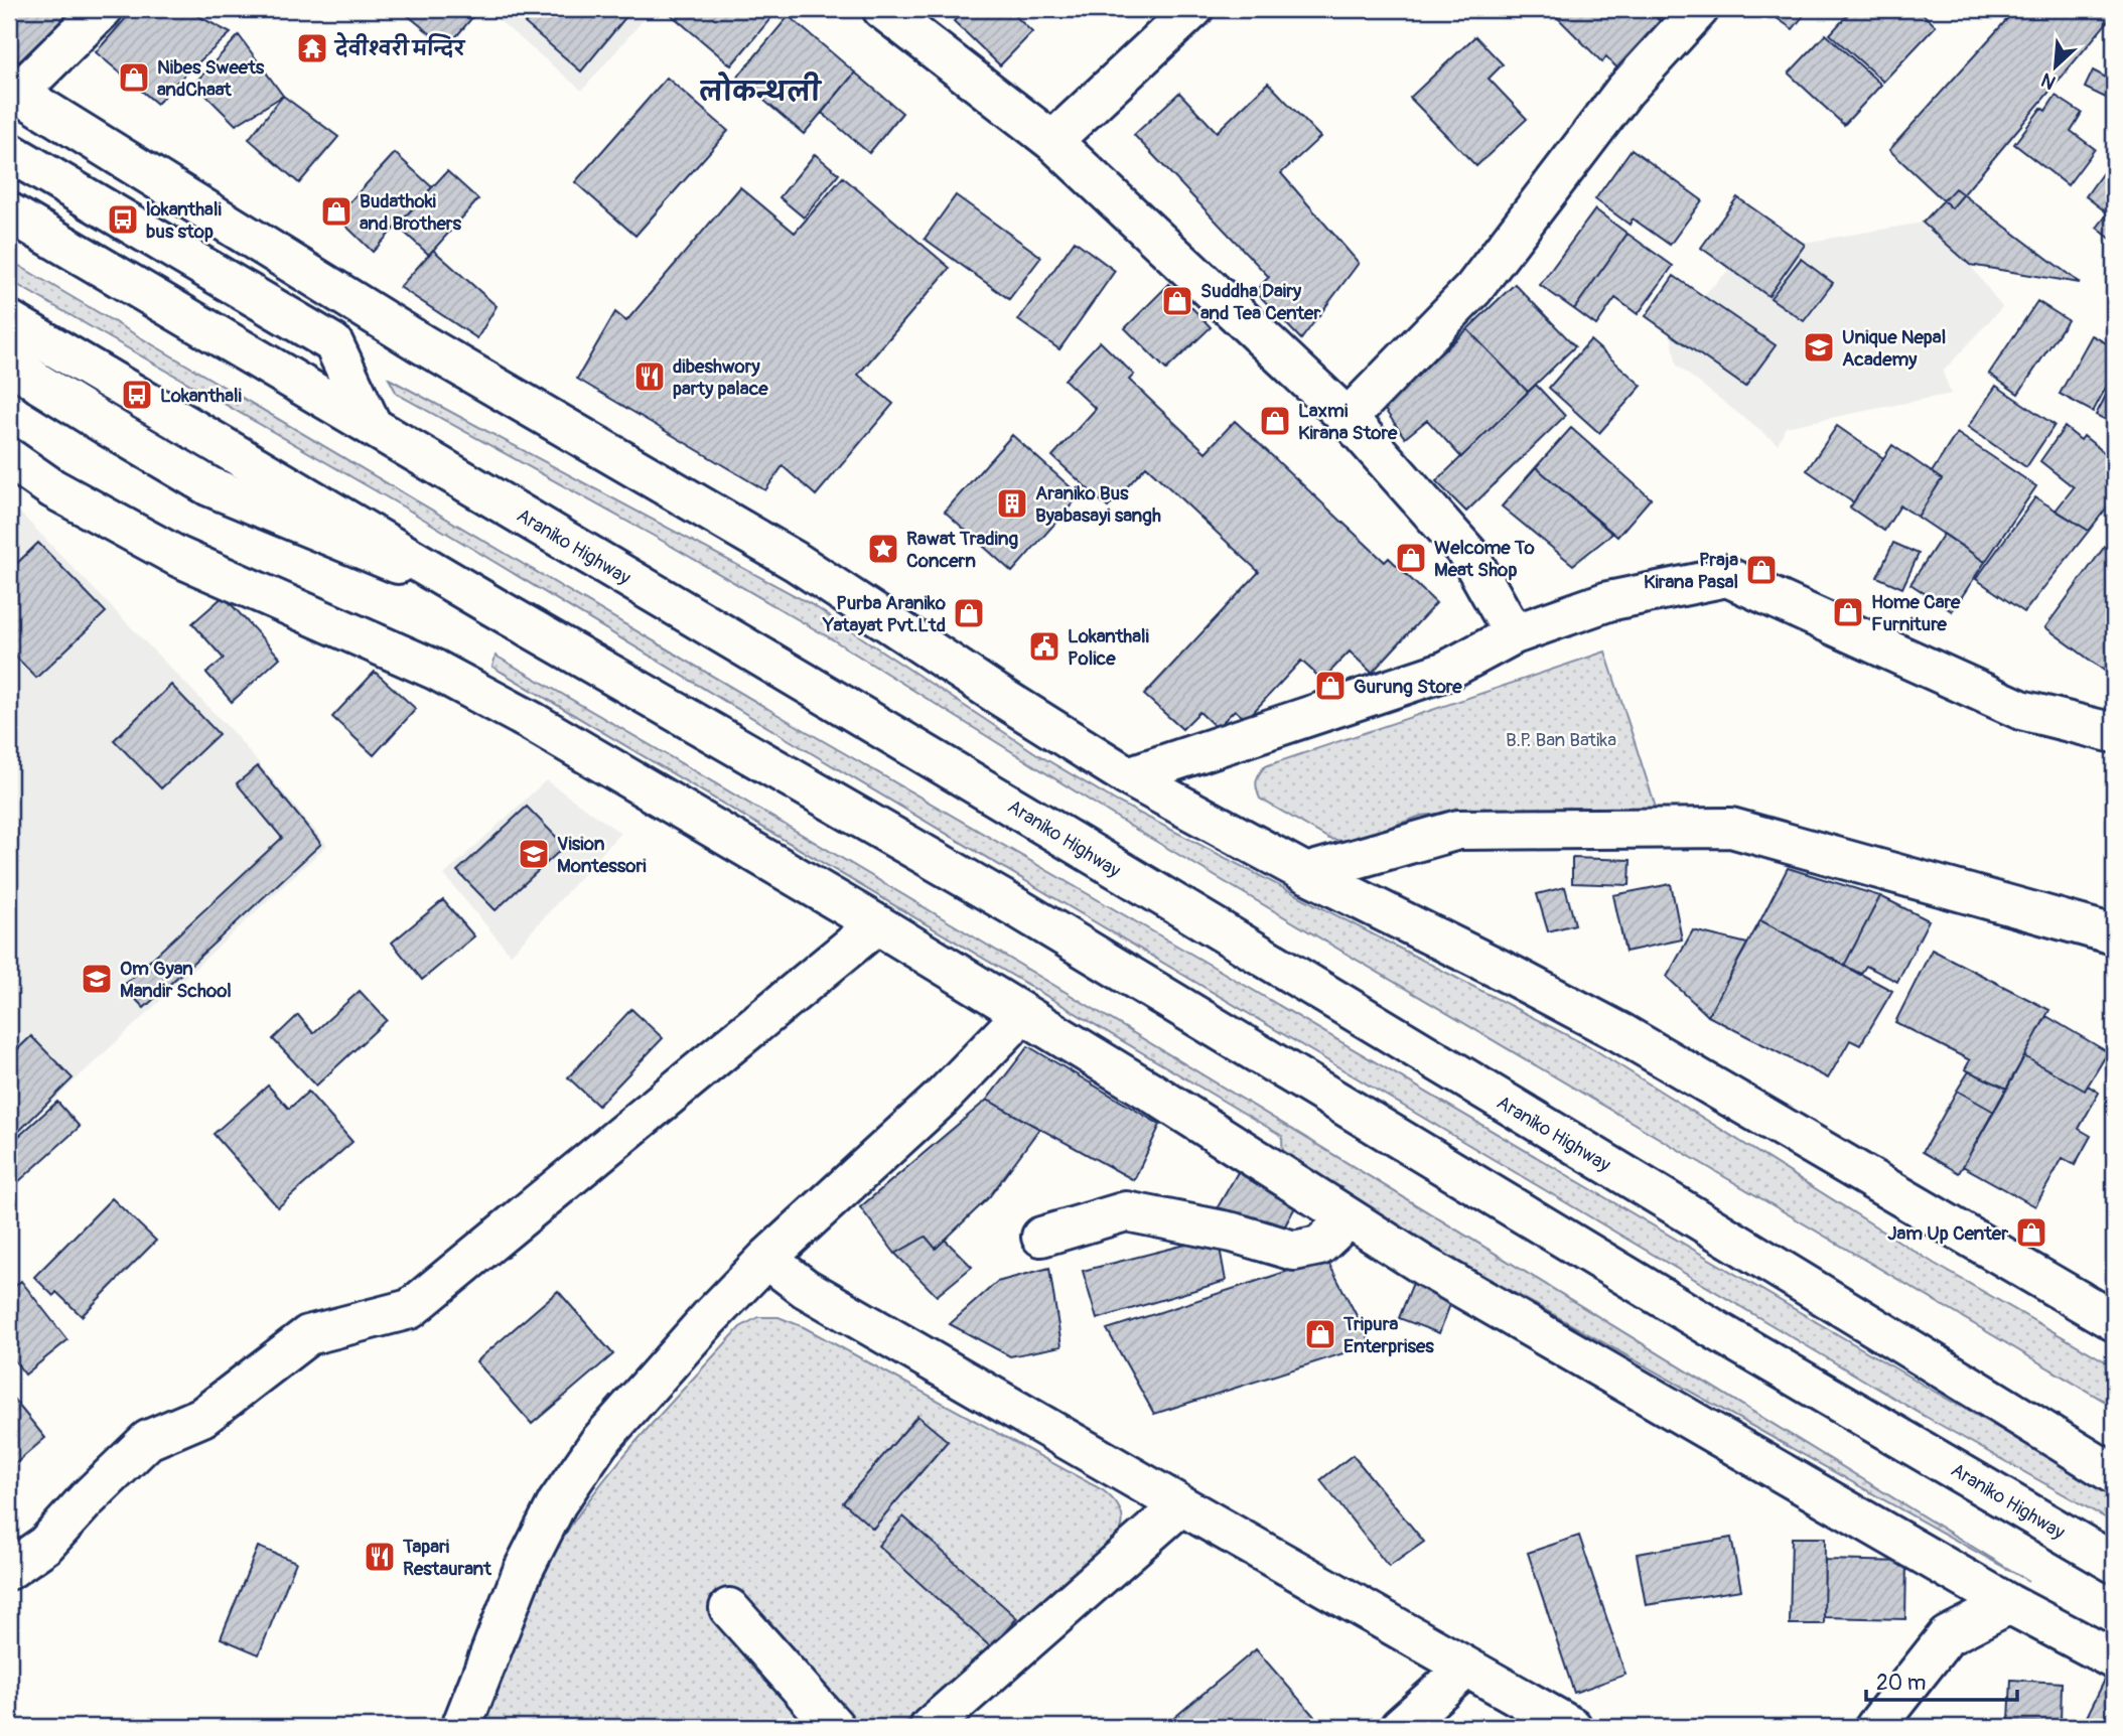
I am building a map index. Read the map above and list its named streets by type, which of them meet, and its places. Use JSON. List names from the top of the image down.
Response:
{
  "streets": {
    "main road": ["Araniko Highway"]
  },
  "districts": ["लोकन्थली"],
  "parks": ["B.P. Ban Batika"],
  "places": {
    "temple": ["देवीश्वरी मन्दिर"],
    "shop": [
      "Nibes Sweets andChaat",
      "Budathoki and Brothers",
      "Suddha Dairy and Tea Center",
      "Laxmi Kirana Store",
      "Welcome To Meat Shop",
      "Praja Kirana Pasal",
      "Home Care Furniture",
      "Purba Araniko Yatayat Pvt.Ltd",
      "Gurung Store",
      "Jam Up Center",
      "Tripura Enterprises"
    ],
    "bus stop": ["lokanthali bus stop", "Lokanthali"],
    "school or university": ["Unique Nepal Academy", "Vision Montessori", "Om Gyan Mandir School"],
    "restaurant": ["dibeshwory party palace", "Tapari Restaurant"],
    "building": ["Araniko Bus Byabasayi sangh"],
    "place": ["Rawat Trading Concern"],
    "public building": ["Lokanthali Police"]
  },
  "scale_bar": "20 m",
  "north": "bottom left"
}
